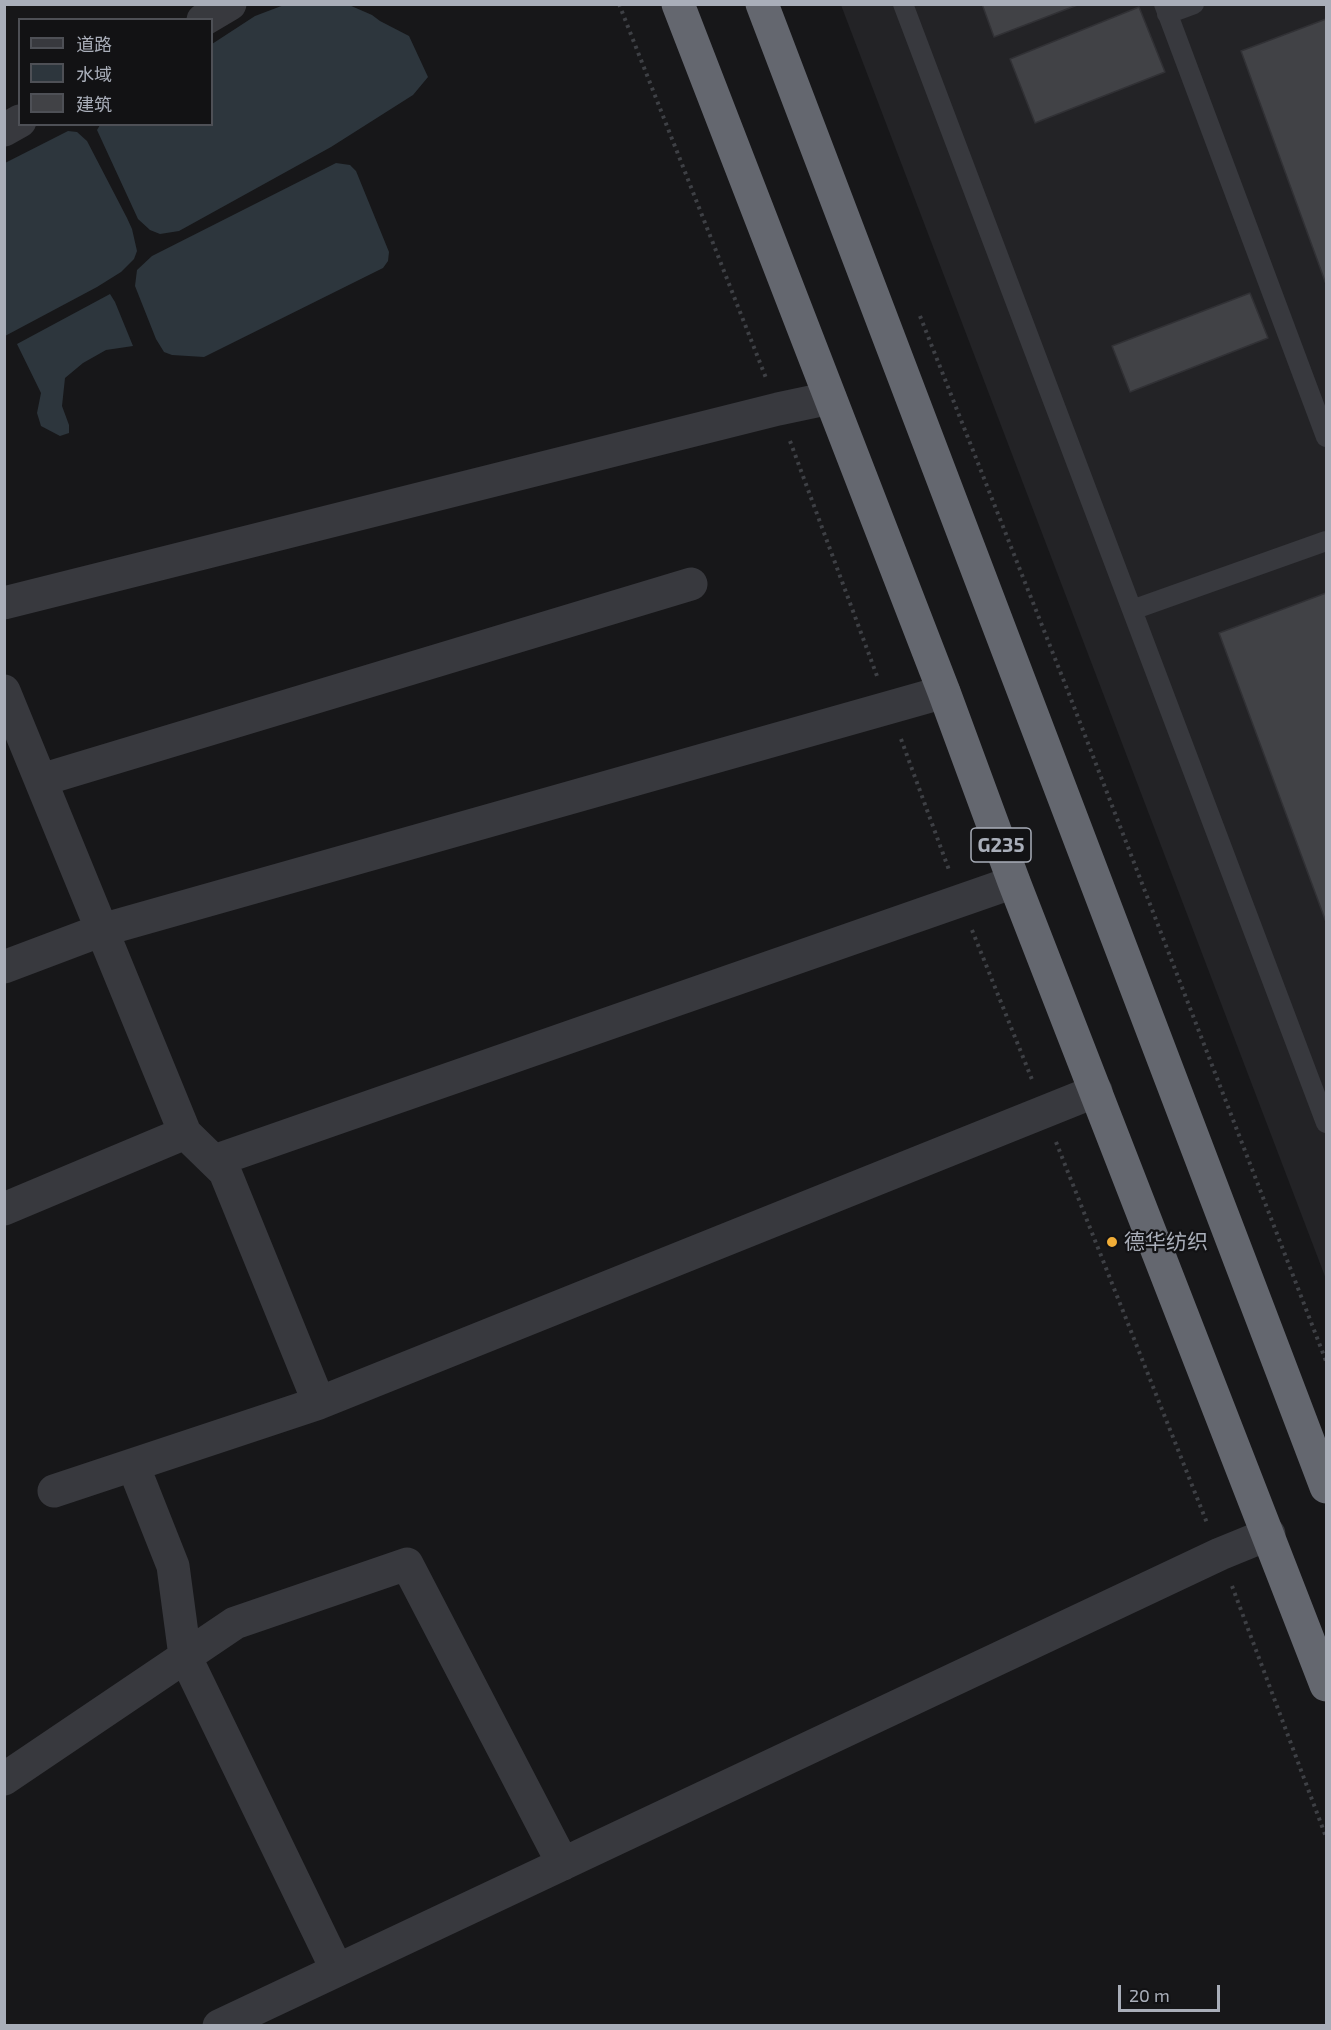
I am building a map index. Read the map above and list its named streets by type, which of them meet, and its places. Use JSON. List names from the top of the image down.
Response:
{
  "streets": {
    "highway": ["G235"]
  },
  "places": ["德华纺织"],
  "legend": ["道路", "水域", "建筑"],
  "scale_bar": "20 m"
}
